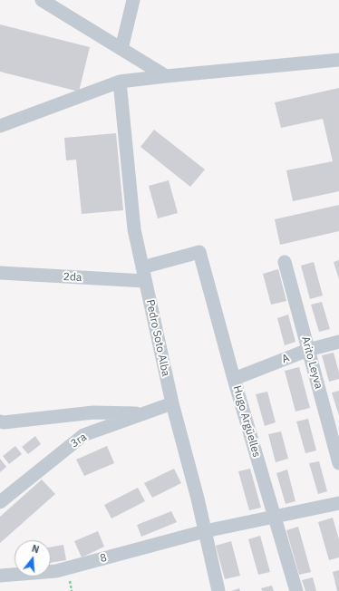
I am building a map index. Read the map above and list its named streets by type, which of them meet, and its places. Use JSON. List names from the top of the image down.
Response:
{
  "streets": {
    "street": [
      "2da",
      "Pedro Soto Alba",
      "A",
      "Arito Leyva",
      "Hugo Argüelles",
      "3ra",
      "8"
    ]
  },
  "crossings": [
    ["2da", "Pedro Soto Alba"],
    ["Pedro Soto Alba", "Hugo Argüelles"],
    ["Pedro Soto Alba", "3ra"],
    ["Pedro Soto Alba", "8"],
    ["A", "Arito Leyva"],
    ["A", "Hugo Argüelles"],
    ["Hugo Argüelles", "8"]
  ],
  "north": "top"
}
